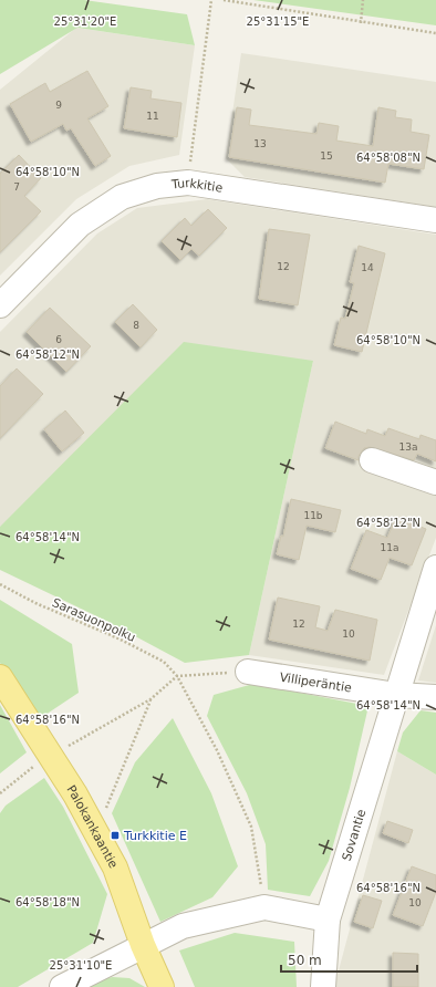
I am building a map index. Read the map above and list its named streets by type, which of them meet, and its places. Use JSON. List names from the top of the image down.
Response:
{
  "streets": {
    "main road": ["Palokankaantie"],
    "street": ["Turkkitie", "Villiperäntie", "Sovantie"],
    "path": ["Sarasuonpolku"]
  },
  "crossings": [
    ["Villiperäntie", "Sovantie"]
  ],
  "places": {
    "transit": ["Turkkitie E"]
  },
  "house_numbers": [
    "9",
    "11",
    "13",
    "15",
    "7",
    "12",
    "14",
    "8",
    "6",
    "13a",
    "11b",
    "11a",
    "12",
    "10",
    "10"
  ],
  "scale_bar": "50 m",
  "coordinates": [
    "25°31'20\"E",
    "25°31'15\"E",
    "64°58'08\"N",
    "64°58'10\"N",
    "64°58'12\"N",
    "64°58'14\"N",
    "64°58'16\"N",
    "64°58'18\"N",
    "25°31'10\"E"
  ]
}
